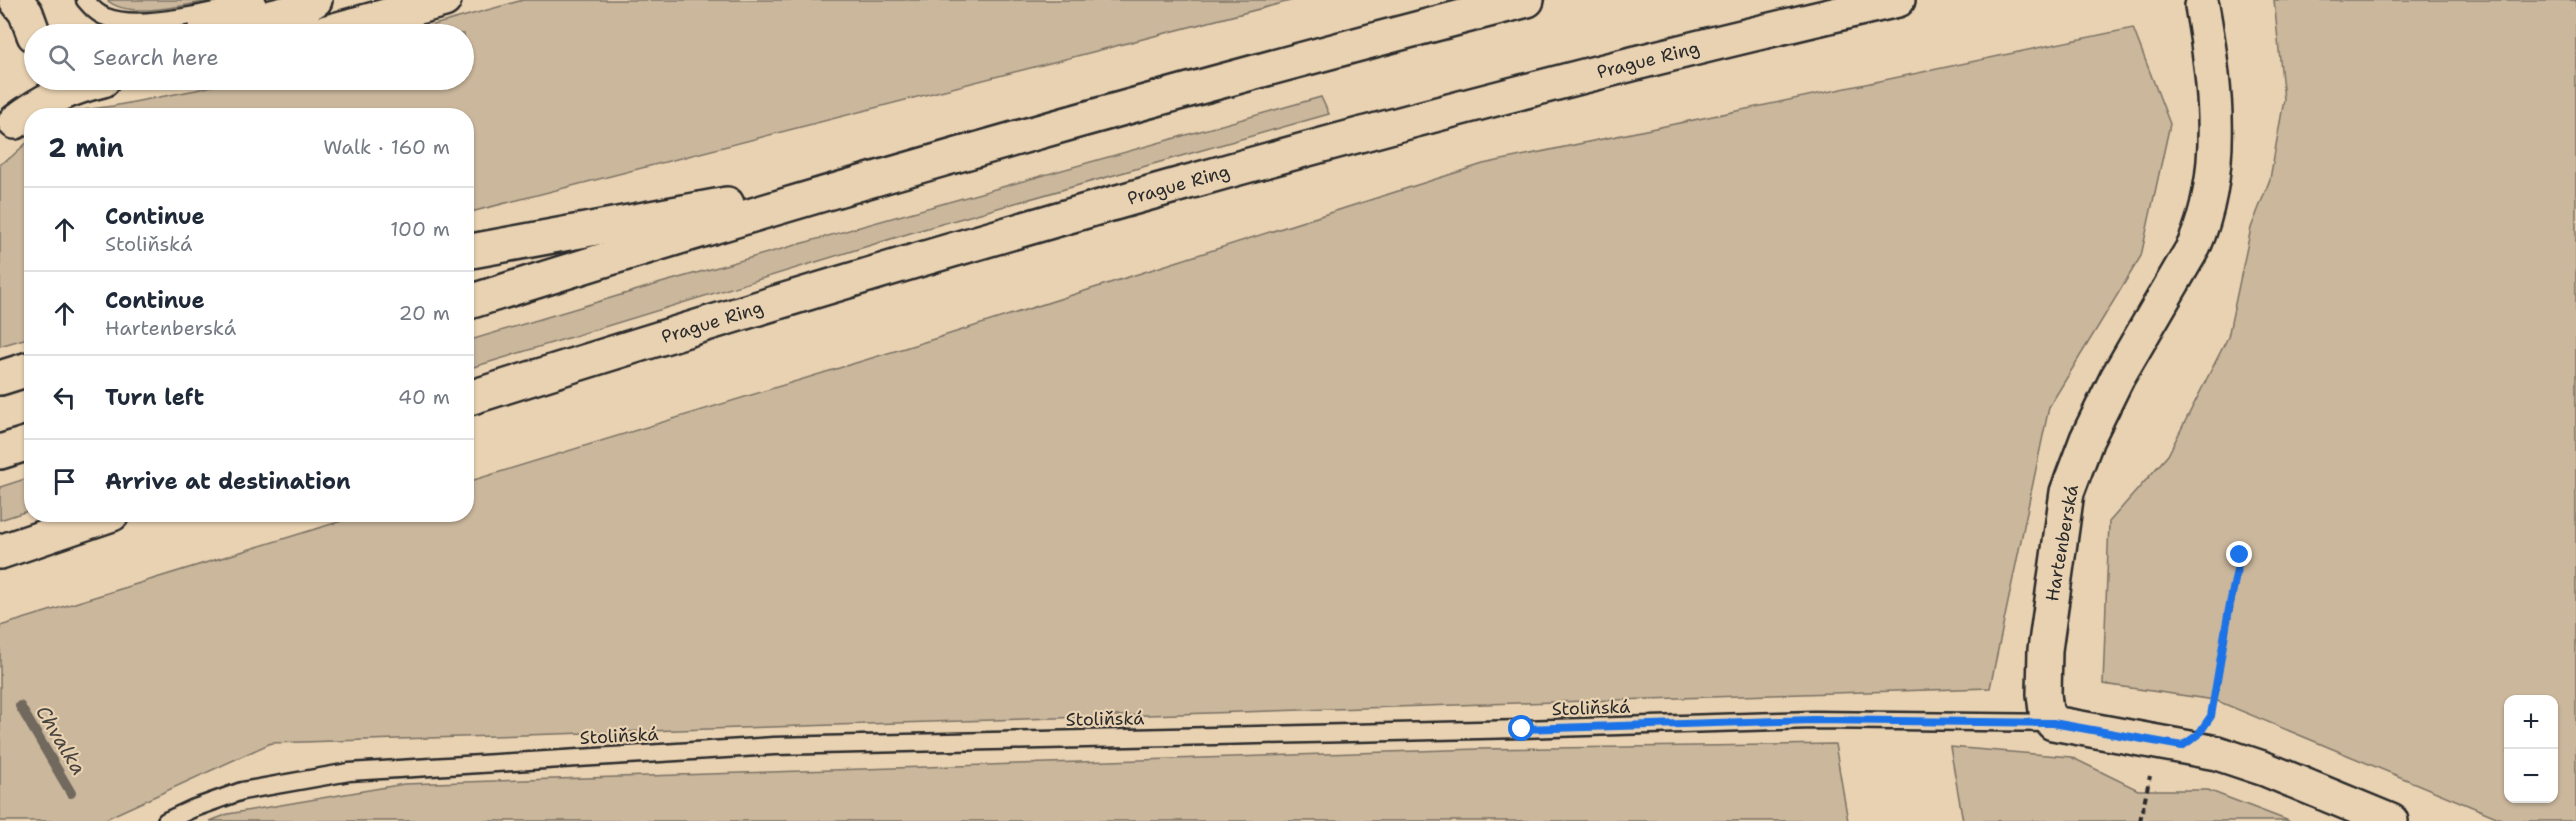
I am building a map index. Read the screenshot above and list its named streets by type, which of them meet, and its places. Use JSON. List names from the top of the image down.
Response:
{
  "streets": {
    "main road": ["Prague Ring", "Hartenberská"],
    "lane": ["Stoliňská"]
  },
  "crossings": [
    ["Hartenberská", "Stoliňská"]
  ],
  "water": ["Chvalka"],
  "page": {
    "search": "Search here",
    "heading": ["2 min", "Walk · 160 m"],
    "list": [
      ["Continue", "Stoliňská", "100 m"],
      ["Continue", "Hartenberská", "20 m"],
      ["Turn left", "40 m"],
      "Arrive at destination"
    ],
    "map_buttons": ["+", "−"]
  }
}
